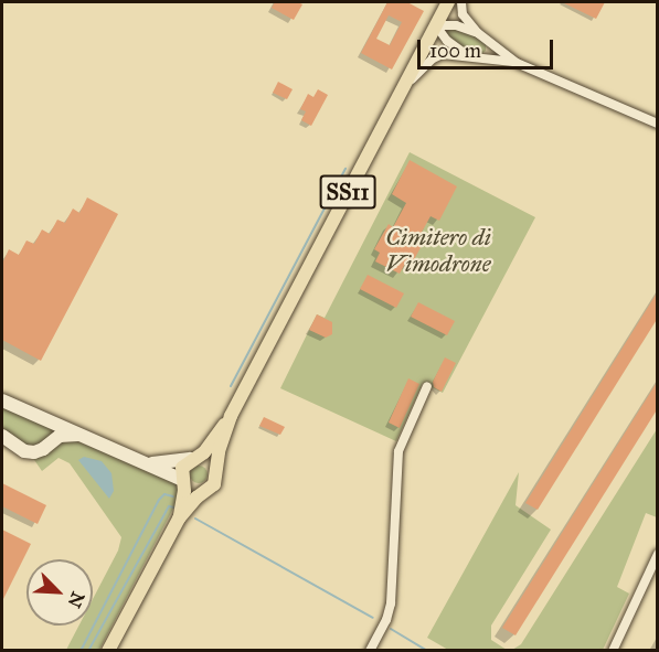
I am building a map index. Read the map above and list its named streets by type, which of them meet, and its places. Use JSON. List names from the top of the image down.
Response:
{
  "streets": {
    "main road": ["SS11"]
  },
  "parks": ["Cimitero di Vimodrone"],
  "scale_bar": "100 m",
  "north": "bottom right"
}
